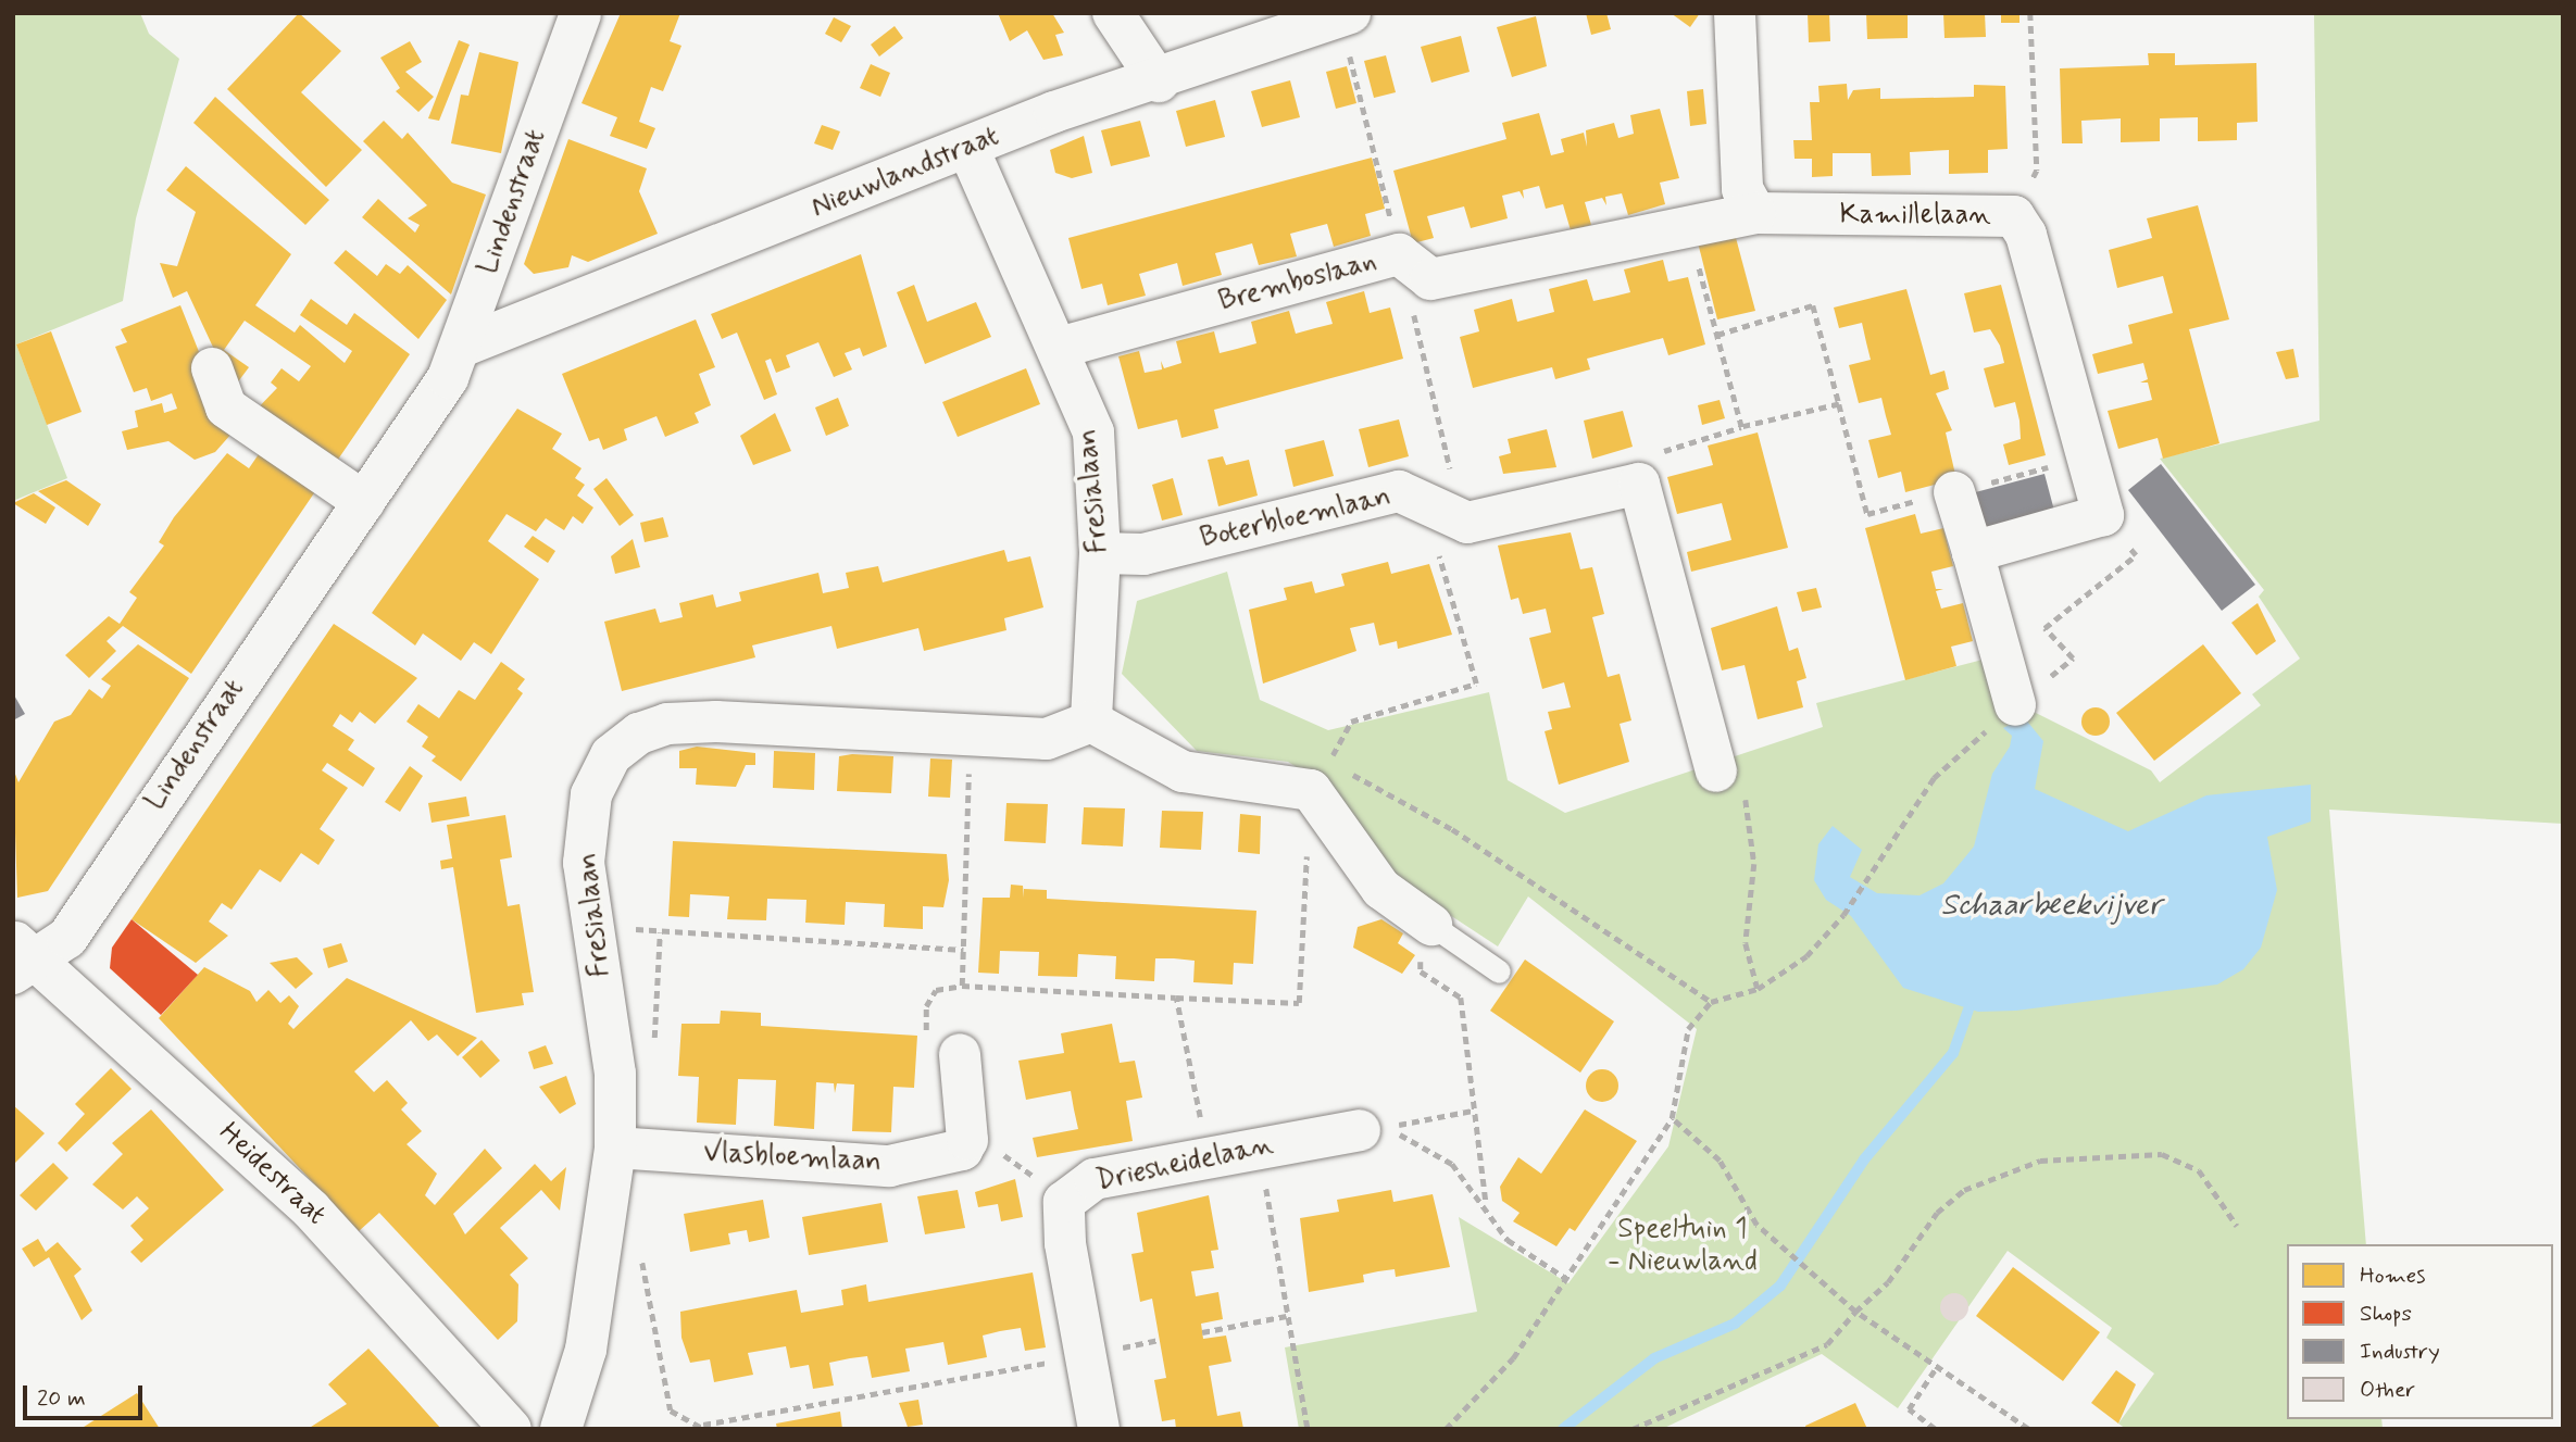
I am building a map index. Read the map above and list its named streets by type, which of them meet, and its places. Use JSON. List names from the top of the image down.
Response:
{
  "streets": {
    "street": [
      "Nieuwlandstraat",
      "Lindenstraat",
      "Kamillelaan",
      "Bremboslaan",
      "Fresialaan",
      "Boterbloemlaan",
      "Vlasbloemlaan",
      "Driesheidelaan",
      "Heidestraat"
    ]
  },
  "crossings": [
    ["Nieuwlandstraat", "Lindenstraat"],
    ["Nieuwlandstraat", "Fresialaan"],
    ["Lindenstraat", "Heidestraat"],
    ["Kamillelaan", "Bremboslaan"],
    ["Bremboslaan", "Fresialaan"],
    ["Fresialaan", "Boterbloemlaan"],
    ["Fresialaan", "Vlasbloemlaan"]
  ],
  "water": ["Schaarbeekvijver"],
  "parks": ["Speeltuin 1 - Nieuwland"],
  "legend": [
    "Homes",
    "Shops",
    "Industry",
    "Other"
  ],
  "scale_bar": "20 m"
}
